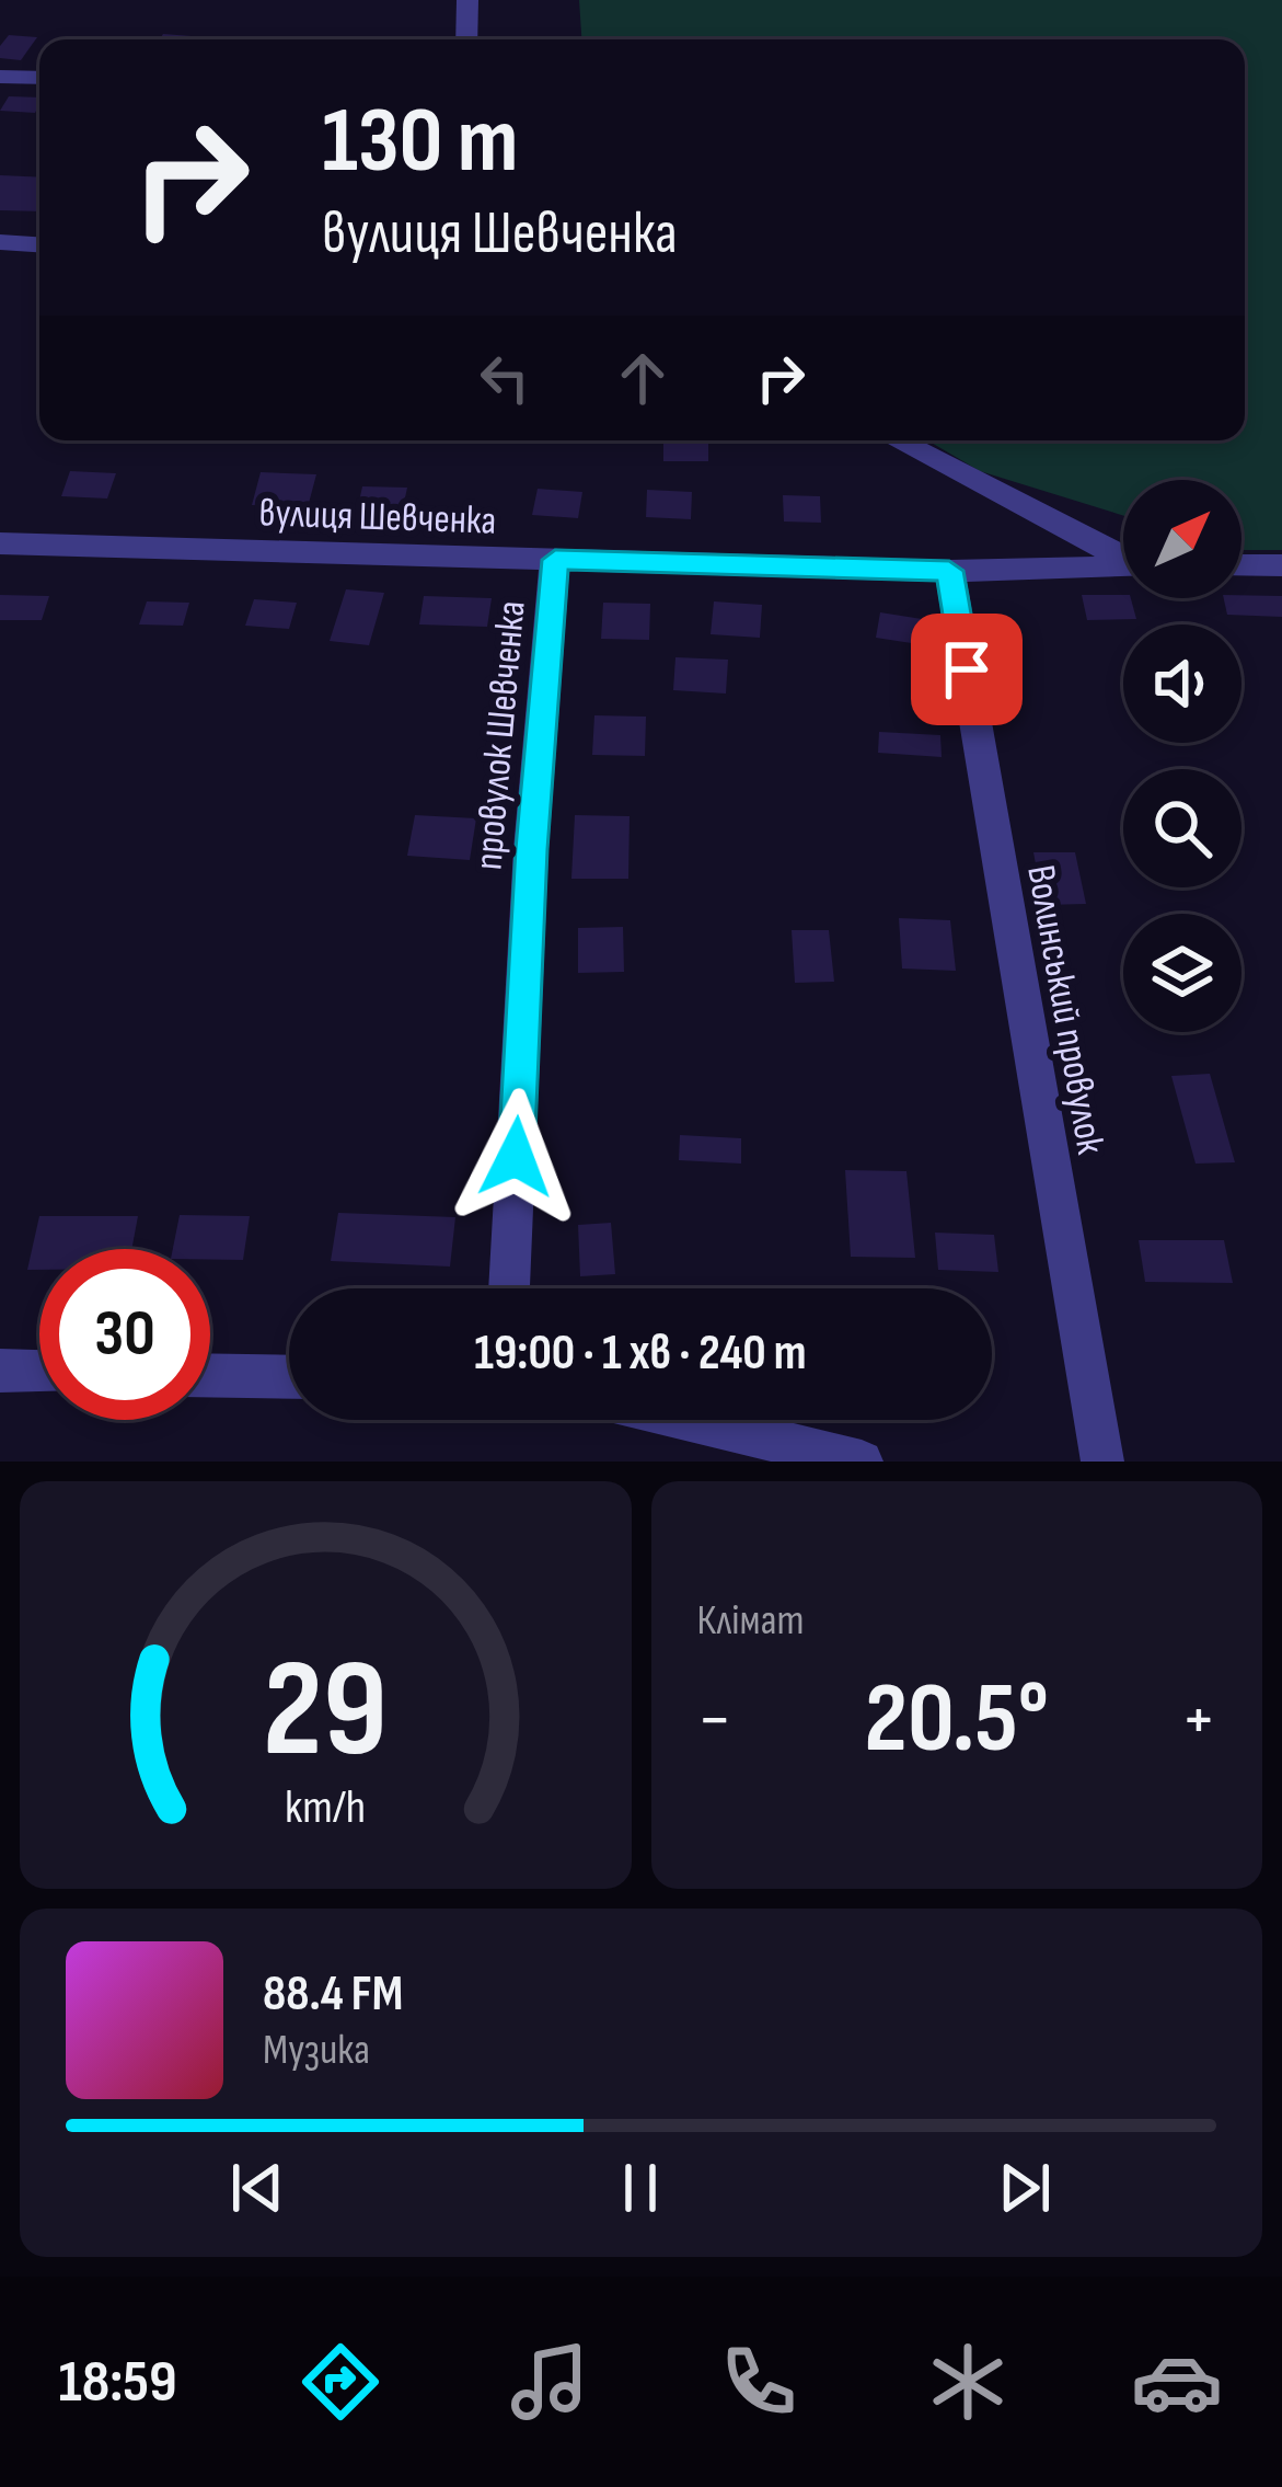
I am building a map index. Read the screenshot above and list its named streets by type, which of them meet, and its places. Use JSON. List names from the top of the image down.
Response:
{
  "streets": {
    "street": ["вулиця Шевченка", "провулок Шевченка", "Волинський провулок"]
  },
  "crossings": [
    ["вулиця Шевченка", "провулок Шевченка"],
    ["вулиця Шевченка", "Волинський провулок"]
  ],
  "north": "top right",
  "page": {
    "turn": ["130 m", "вулиця Шевченка"],
    "limit": "30",
    "trip": "19:00 · 1 хв · 240 m",
    "tile": "Клімат",
    "heat": ["−", "20.5°", "+"],
    "song": ["88.4 FM", "Музика"],
    "tabs": "18:59",
    "gauge": ["29", "km/h"]
  }
}
